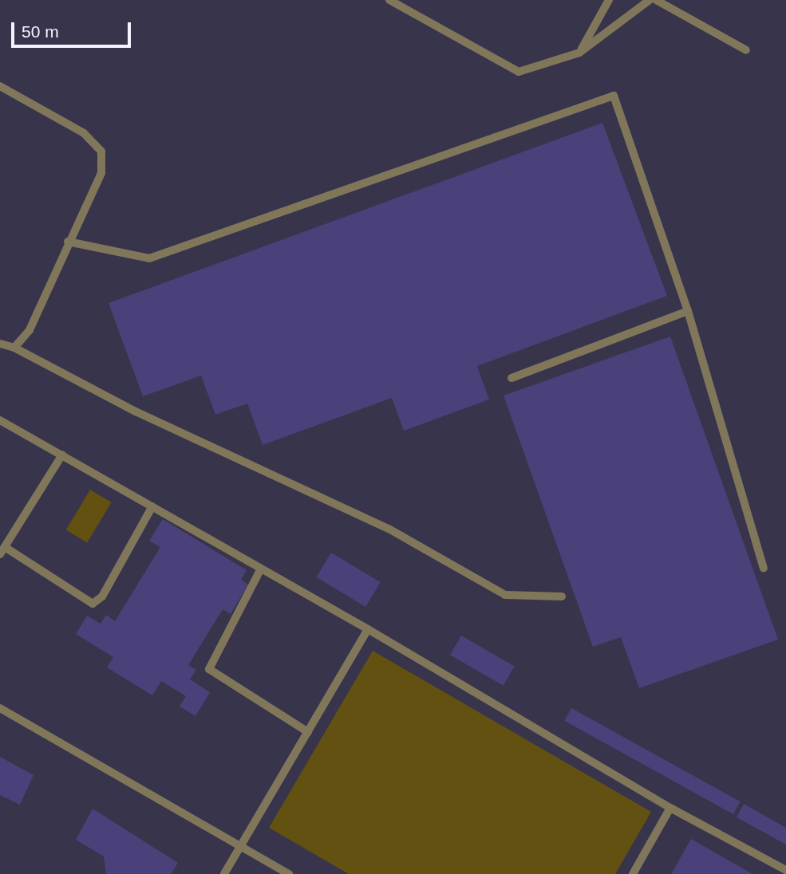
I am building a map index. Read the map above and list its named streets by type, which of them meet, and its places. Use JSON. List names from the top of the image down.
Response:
{
  "scale_bar": "50 m"
}
